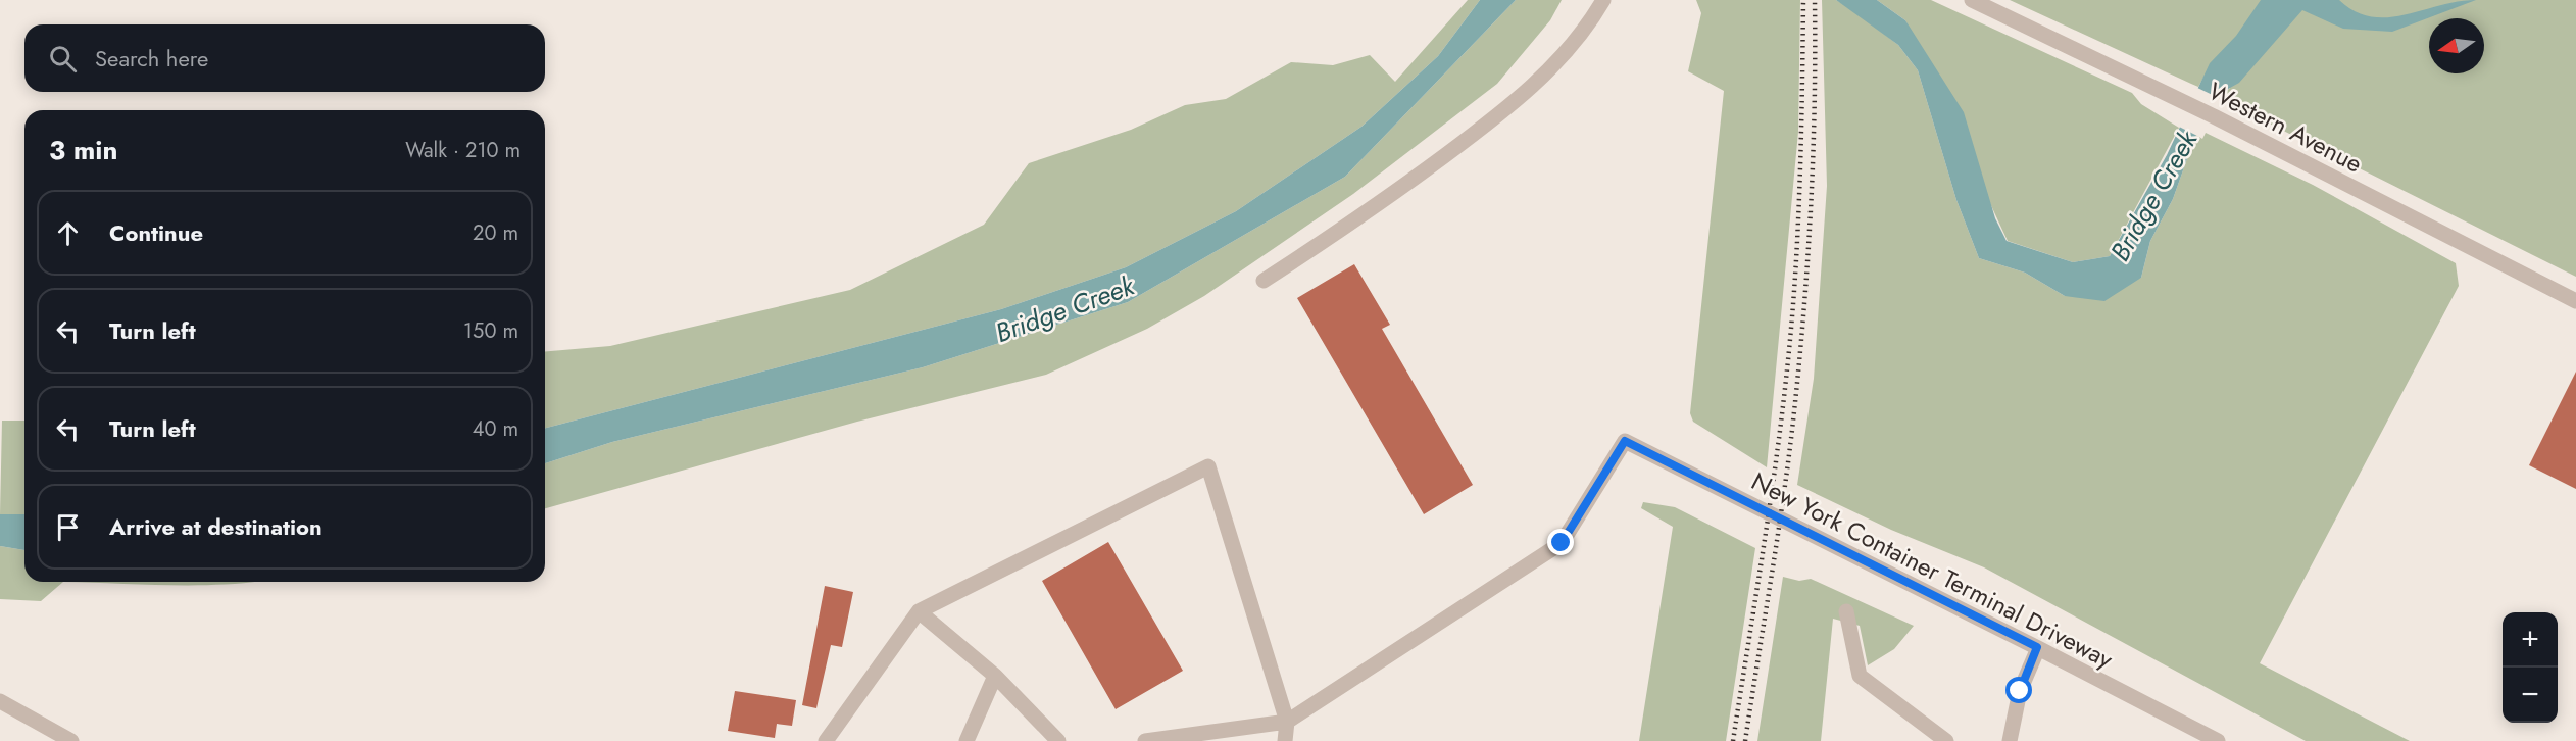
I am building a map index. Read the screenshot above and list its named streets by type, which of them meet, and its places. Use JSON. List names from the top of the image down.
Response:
{
  "streets": {
    "street": ["Western Avenue", "New York Container Terminal Driveway"]
  },
  "water": ["Bridge Creek"],
  "north": "left",
  "page": {
    "search": "Search here",
    "heading": ["3 min", "Walk · 210 m"],
    "list": [
      ["Continue", "20 m"],
      ["Turn left", "150 m"],
      ["Turn left", "40 m"],
      "Arrive at destination"
    ],
    "map_buttons": ["+", "−"]
  }
}
